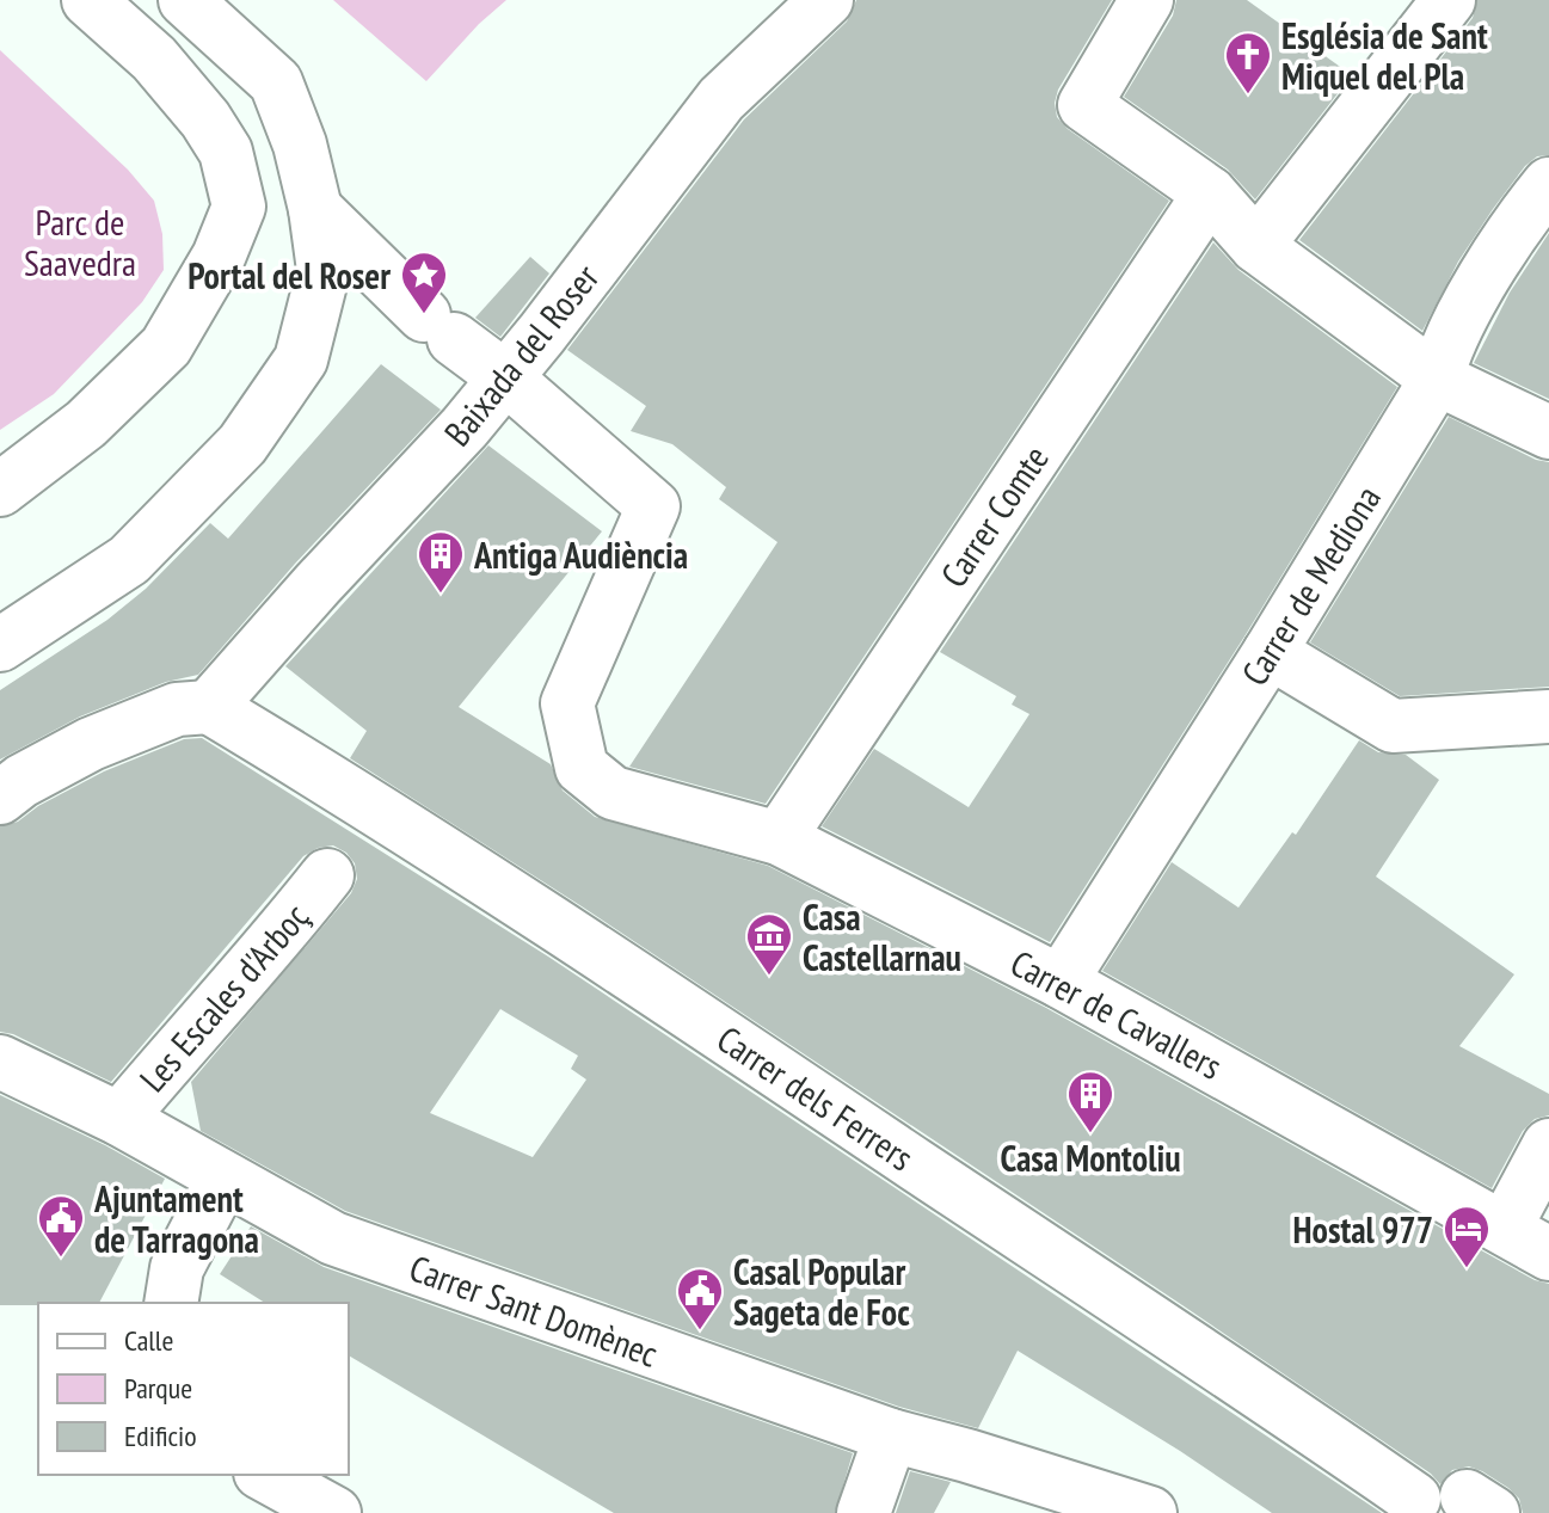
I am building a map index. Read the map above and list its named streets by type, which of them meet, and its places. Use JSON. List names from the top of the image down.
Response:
{
  "streets": {
    "street": [
      "Baixada del Roser",
      "Carrer Comte",
      "Carrer de Mediona",
      "Les Escales d'Arboç",
      "Carrer de Cavallers",
      "Carrer dels Ferrers",
      "Carrer Sant Domènec"
    ]
  },
  "crossings": [
    ["Baixada del Roser", "Carrer de Cavallers"],
    ["Baixada del Roser", "Carrer dels Ferrers"],
    ["Carrer Comte", "Carrer de Cavallers"],
    ["Carrer de Mediona", "Carrer de Cavallers"],
    ["Les Escales d'Arboç", "Carrer Sant Domènec"]
  ],
  "parks": ["Parc de Saavedra"],
  "places": {
    "church": ["Església de Sant Miquel del Pla"],
    "place": ["Portal del Roser"],
    "building": ["Antiga Audiència", "Casa Montoliu"],
    "museum": ["Casa Castellarnau"],
    "public building": ["Ajuntament de Tarragona", "Casal Popular Sageta de Foc"],
    "hotel": ["Hostal 977"]
  },
  "legend": ["Calle", "Parque", "Edificio"]
}
